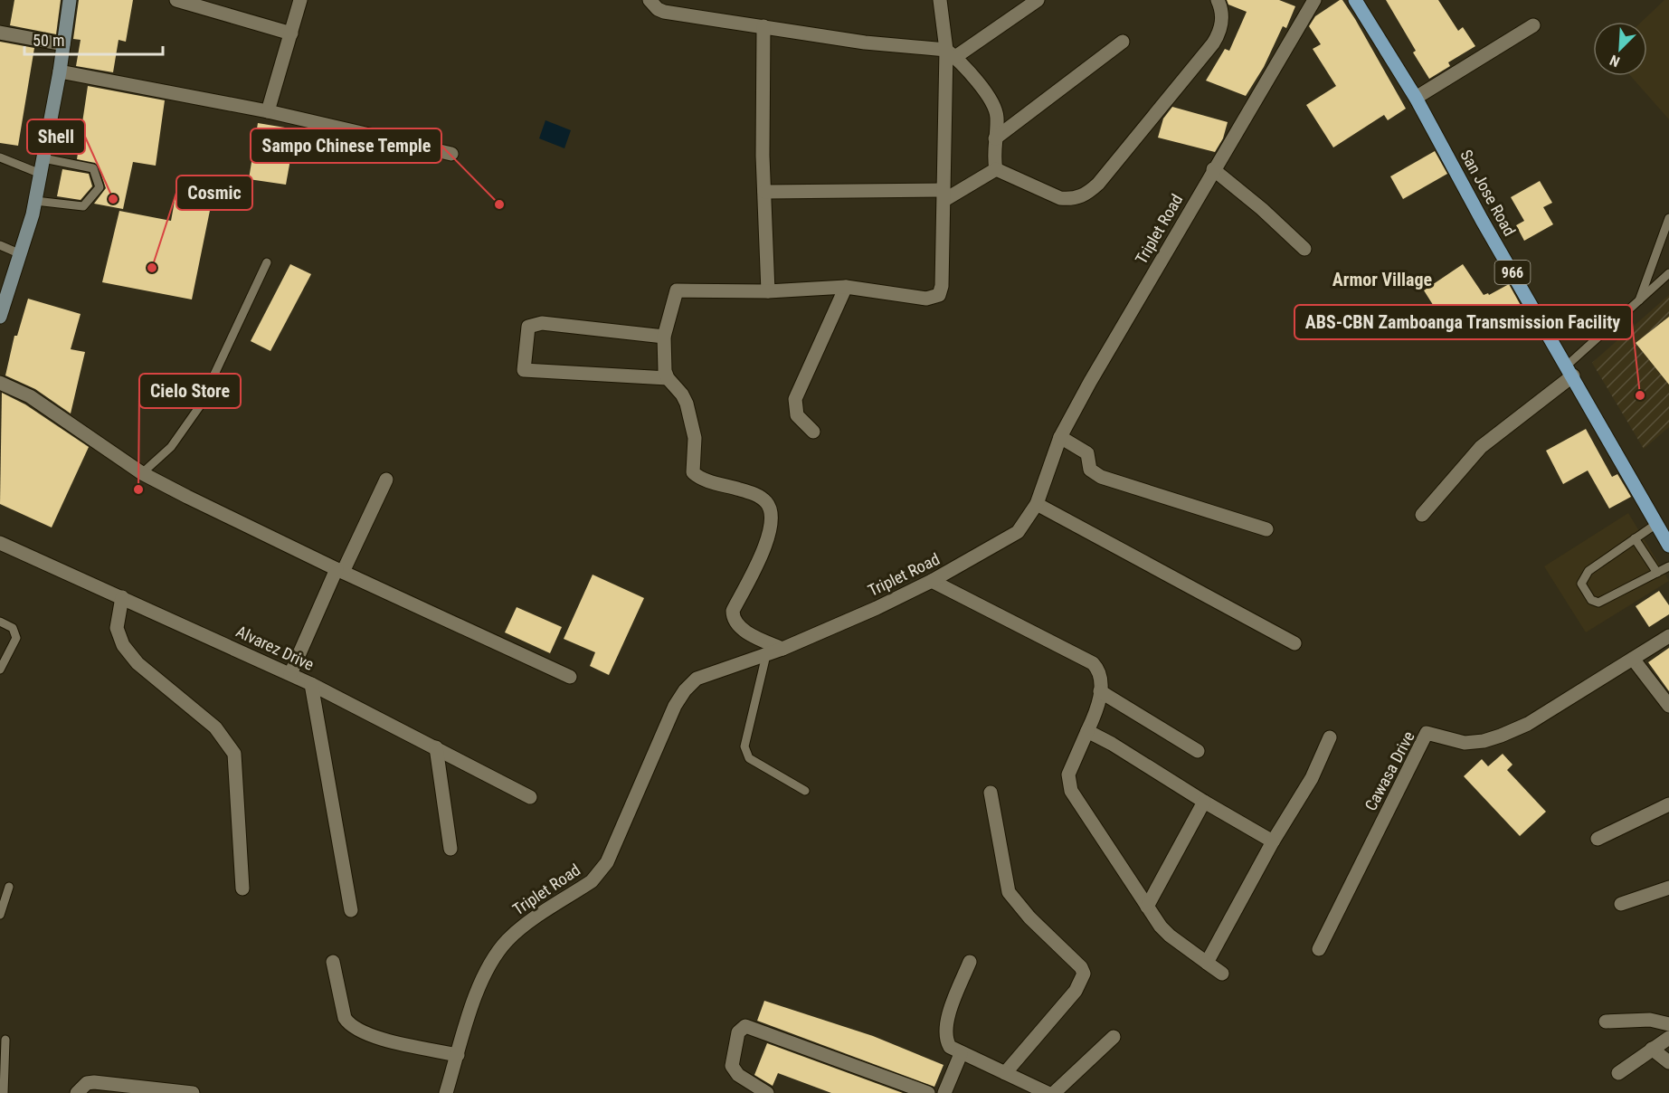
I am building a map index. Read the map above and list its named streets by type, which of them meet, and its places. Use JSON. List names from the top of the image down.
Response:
{
  "streets": {
    "main road": ["San Jose Road", "966"],
    "street": ["Triplet Road", "Alvarez Drive", "Cawasa Drive"]
  },
  "districts": ["Armor Village"],
  "places": [
    "Shell",
    "Sampo Chinese Temple",
    "Cosmic",
    "ABS-CBN Zamboanga Transmission Facility",
    "Cielo Store"
  ],
  "scale_bar": "50 m",
  "north": "bottom left"
}
